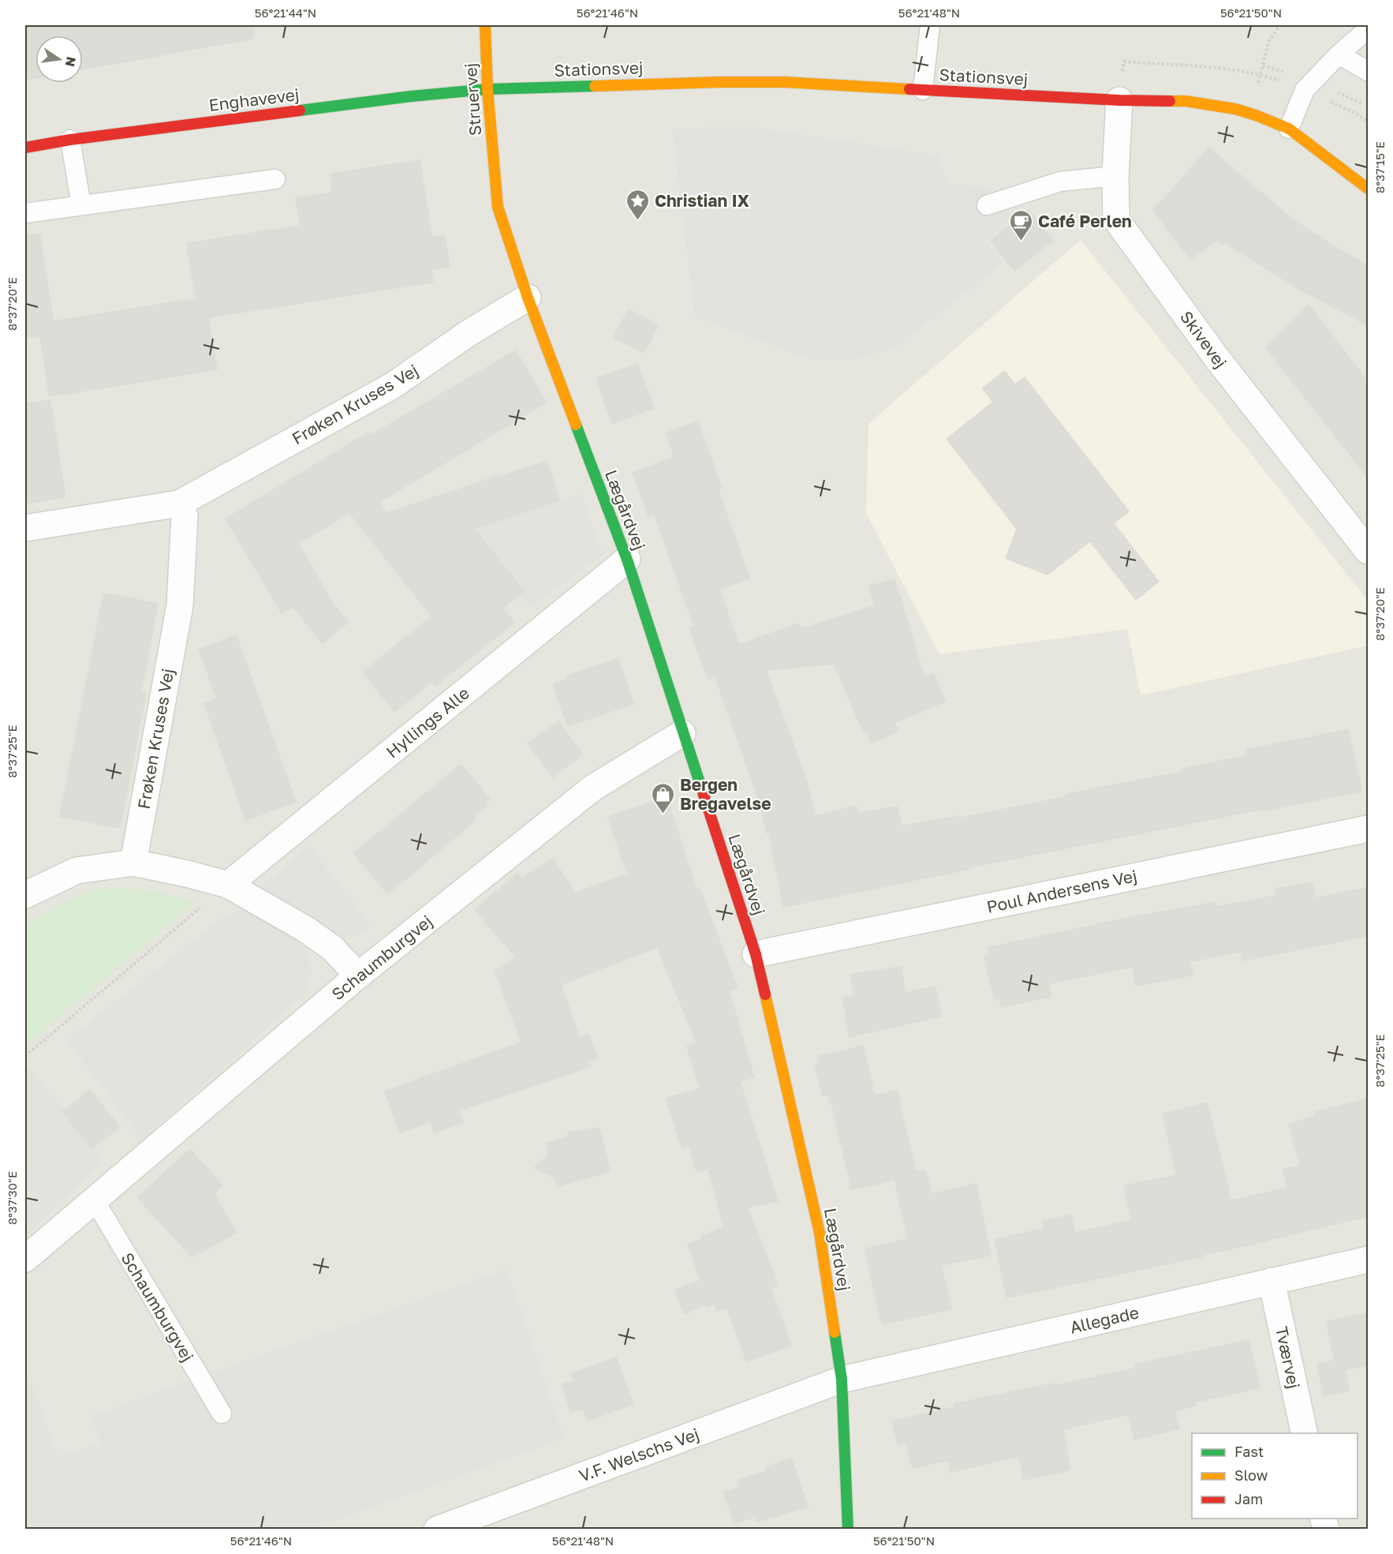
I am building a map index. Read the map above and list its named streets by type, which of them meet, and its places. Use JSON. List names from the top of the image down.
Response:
{
  "streets": {
    "street": [
      "Stationsvej",
      "Enghavevej",
      "Struervej",
      "Skivevej",
      "Frøken Kruses Vej",
      "Lægårdvej",
      "Hyllings Alle",
      "Poul Andersens Vej",
      "Schaumburgvej",
      "Allegade",
      "Tværvej",
      "V.F. Welschs Vej"
    ]
  },
  "crossings": [
    ["Stationsvej", "Enghavevej"],
    ["Stationsvej", "Struervej"],
    ["Stationsvej", "Skivevej"],
    ["Enghavevej", "Struervej"],
    ["Struervej", "Lægårdvej"],
    ["Frøken Kruses Vej", "Lægårdvej"],
    ["Lægårdvej", "Hyllings Alle"],
    ["Lægårdvej", "Poul Andersens Vej"],
    ["Lægårdvej", "Schaumburgvej"],
    ["Lægårdvej", "Allegade"],
    ["Lægårdvej", "V.F. Welschs Vej"],
    ["Allegade", "Tværvej"],
    ["Allegade", "V.F. Welschs Vej"]
  ],
  "places": {
    "place": ["Christian IX"],
    "cafe": ["Café Perlen"],
    "shop": ["Bergen Bregavelse"]
  },
  "legend": ["Fast", "Slow", "Jam"],
  "north": "right",
  "coordinates": [
    "56°21'44\"N",
    "56°21'46\"N",
    "56°21'48\"N",
    "56°21'50\"N",
    "8°37'15\"E",
    "8°37'20\"E",
    "8°37'25\"E",
    "8°37'30\"E"
  ]
}
